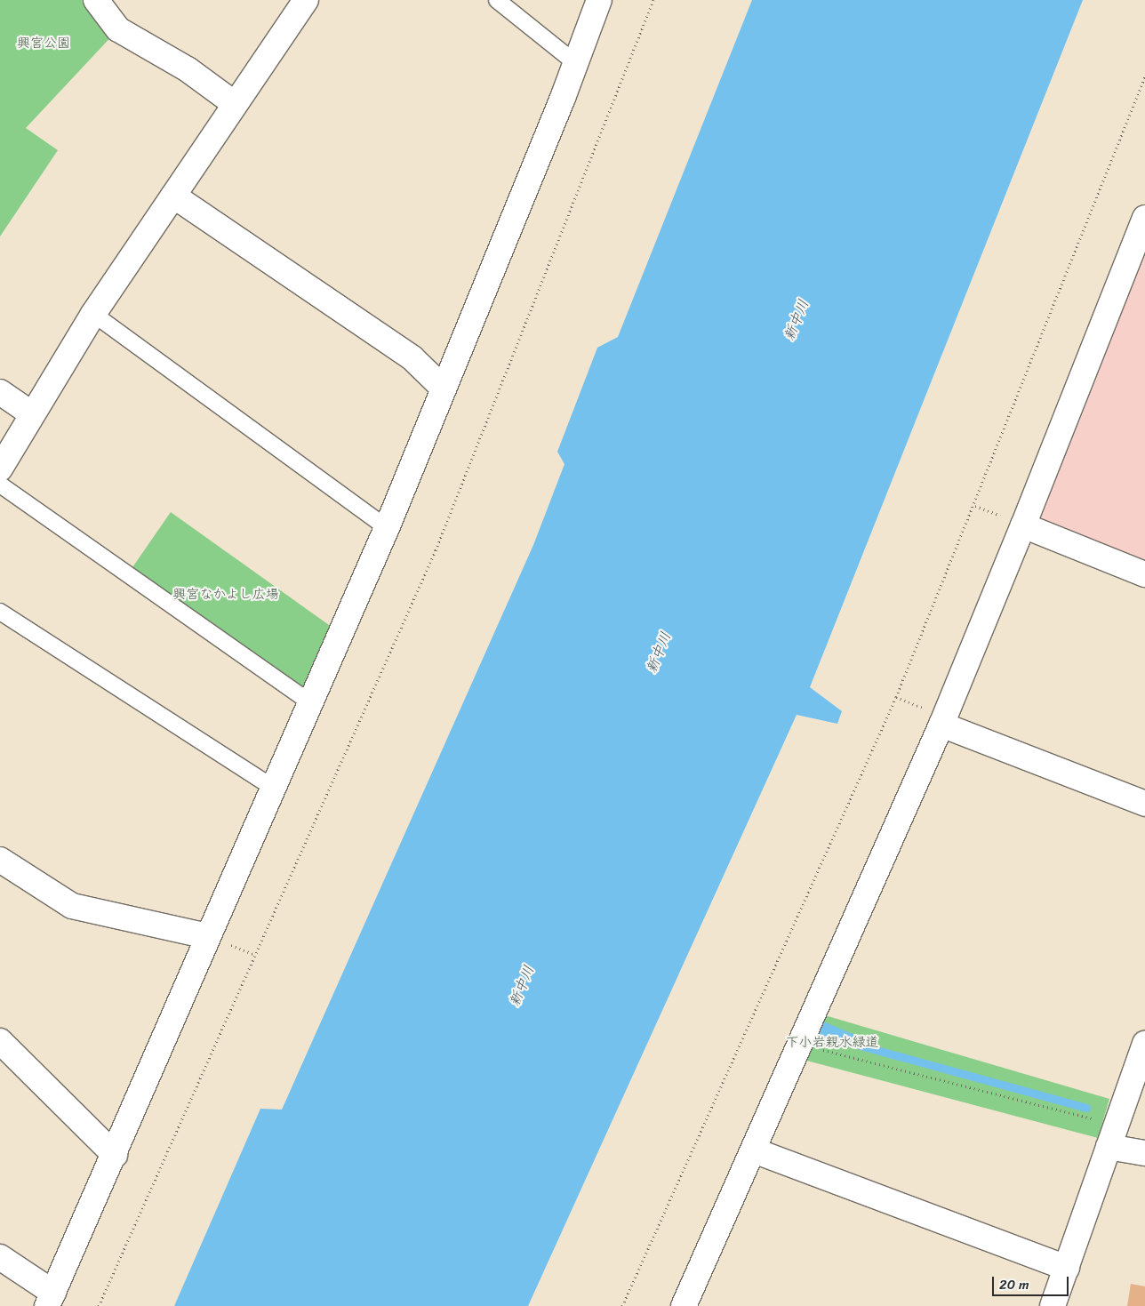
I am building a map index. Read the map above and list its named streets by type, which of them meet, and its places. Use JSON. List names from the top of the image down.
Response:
{
  "water": ["新中川"],
  "parks": ["興宮公園", "興宮なかよし広場", "下小岩親水緑道"],
  "scale_bar": "20 m"
}
